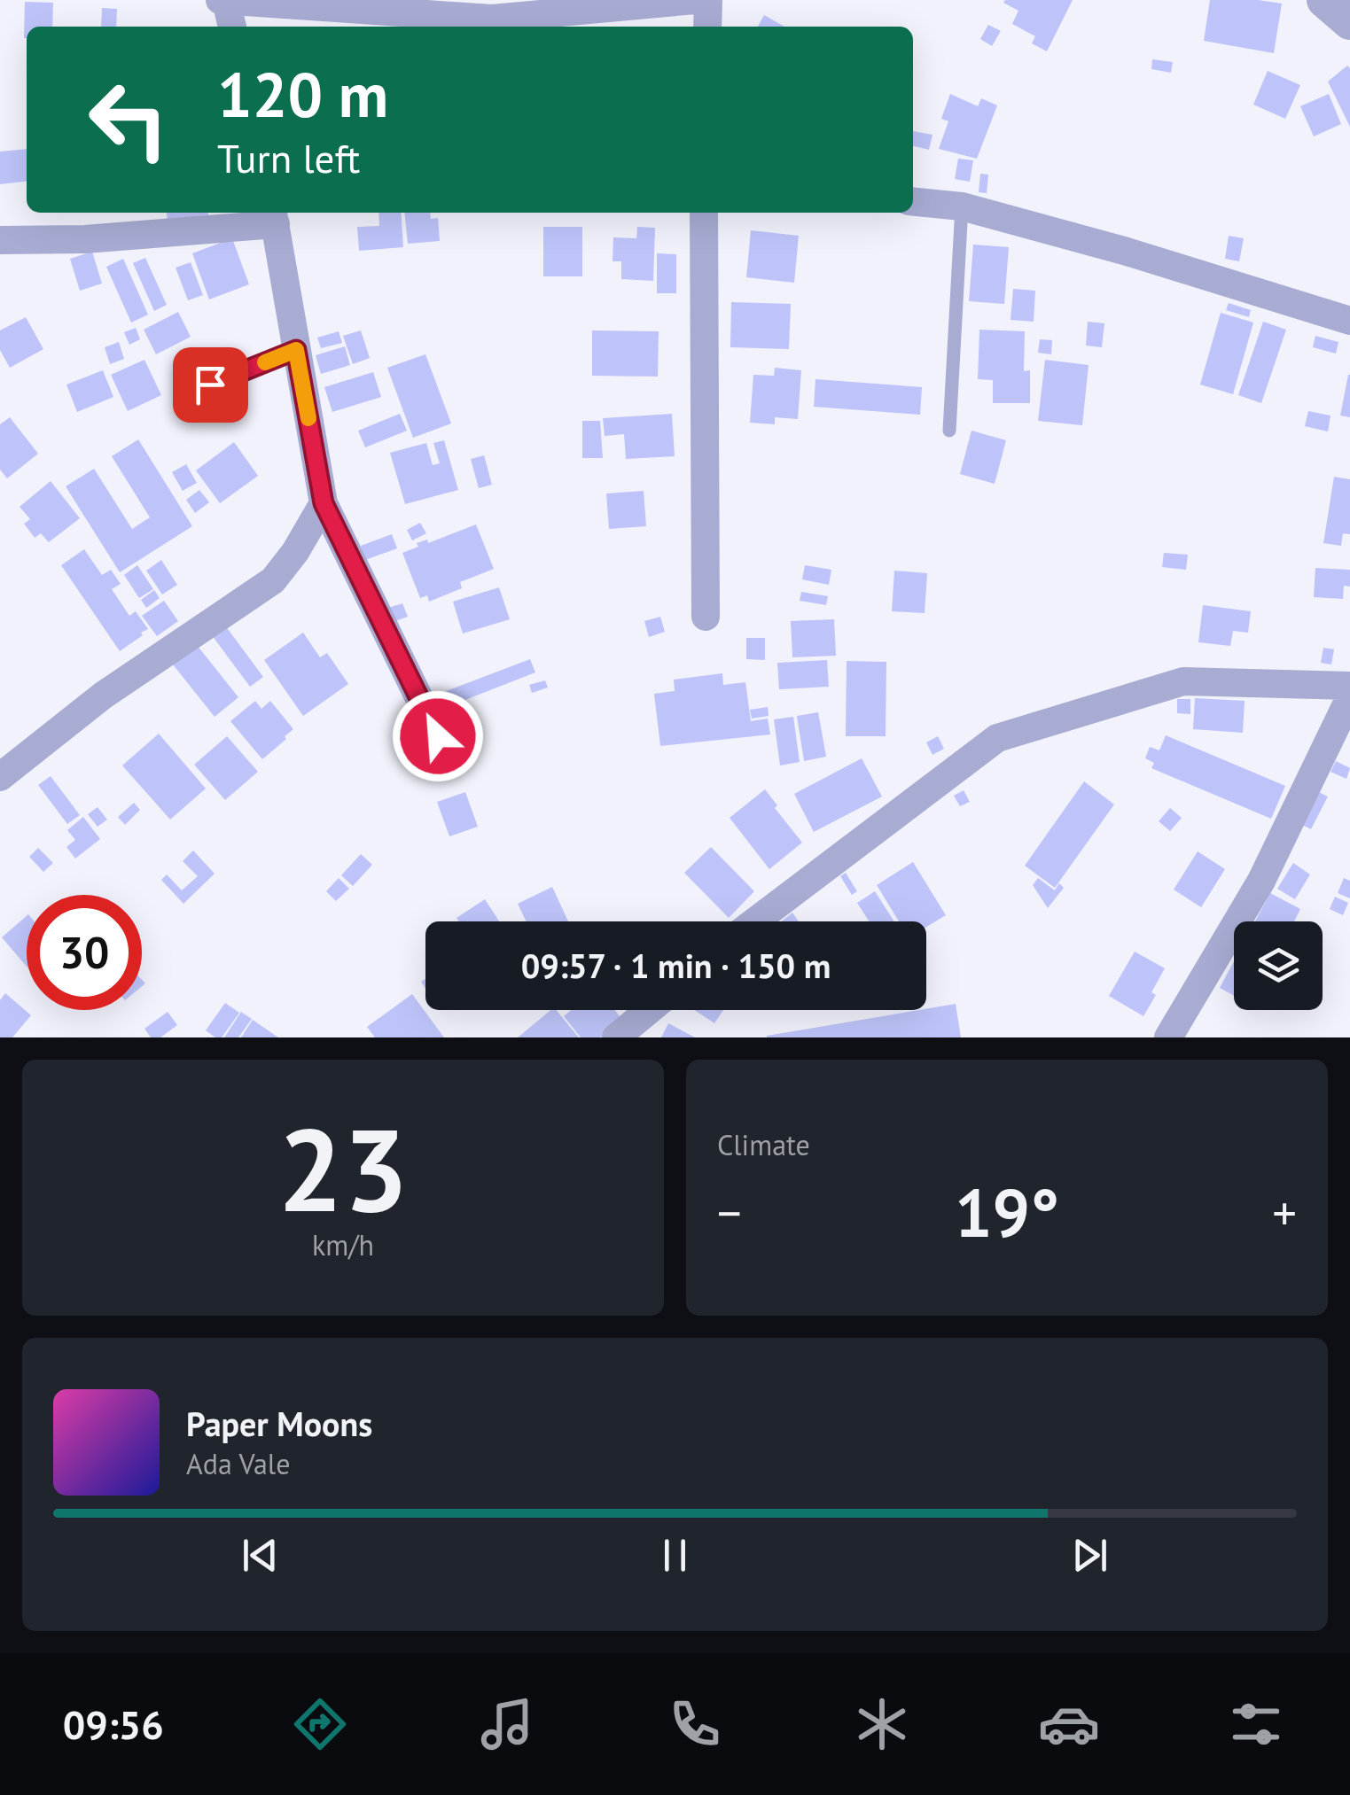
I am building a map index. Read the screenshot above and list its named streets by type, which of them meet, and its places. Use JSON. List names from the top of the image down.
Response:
{
  "page": {
    "turn": ["120 m", "Turn left"],
    "limit": "30",
    "trip": "09:57 · 1 min · 150 m",
    "tile": [
      ["23", "km/h"],
      "Climate"
    ],
    "heat": ["−", "19°", "+"],
    "song": ["Paper Moons", "Ada Vale"],
    "tabs": "09:56"
  }
}
